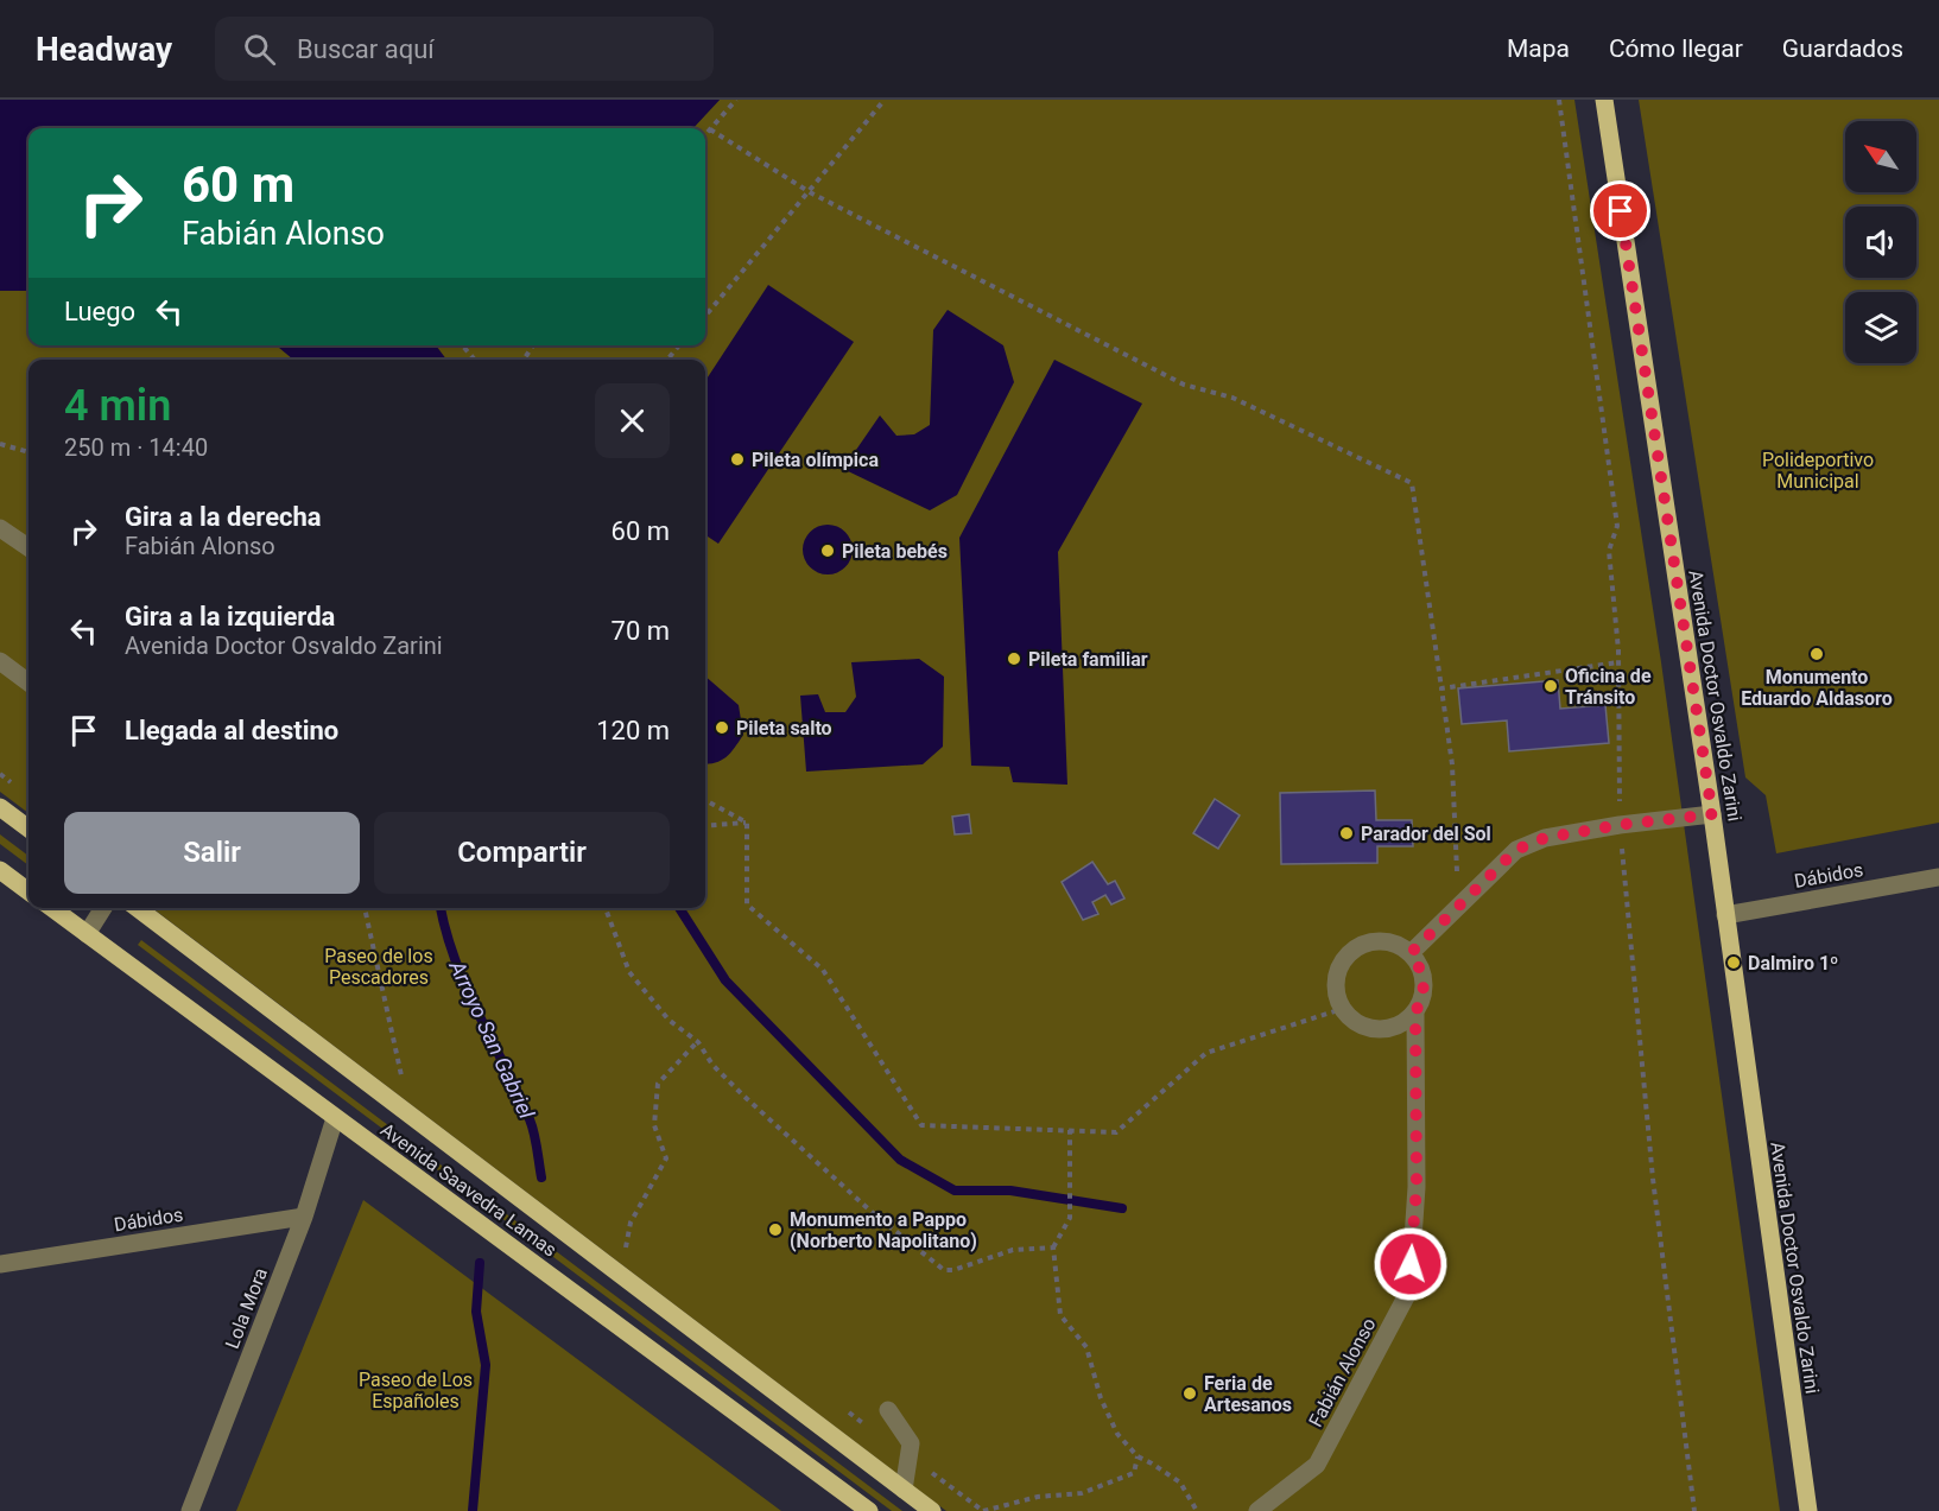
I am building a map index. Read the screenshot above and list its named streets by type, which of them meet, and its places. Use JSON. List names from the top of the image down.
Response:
{
  "streets": {
    "main road": ["Avenida Doctor Osvaldo Zarini", "Avenida Saavedra Lamas"],
    "street": ["Dábidos", "Lola Mora", "Fabián Alonso"]
  },
  "crossings": [
    ["Avenida Doctor Osvaldo Zarini", "Dábidos"],
    ["Dábidos", "Lola Mora"],
    ["Avenida Saavedra Lamas", "Lola Mora"]
  ],
  "water": ["Arroyo San Gabriel"],
  "parks": ["Polideportivo Municipal", "Paseo de los Pescadores", "Paseo de Los Españoles"],
  "places": [
    "Pileta olímpica",
    "Pileta bebés",
    "Monumento Eduardo Aldasoro",
    "Pileta familiar",
    "Oficina de Tránsito",
    "Pileta salto",
    "Parador del Sol",
    "Dalmiro 1º",
    "Monumento a Pappo (Norberto Napolitano)",
    "Feria de Artesanos"
  ],
  "north": "top left",
  "page": {
    "header": "Headway",
    "search": "Buscar aquí",
    "nav": ["Mapa", "Cómo llegar", "Guardados"],
    "turn": ["60 m", "Fabián Alonso"],
    "then": "Luego",
    "heading": ["4 min", "250 m · 14:40"],
    "list": [
      {
        "name": "Gira a la derecha",
        "note": "Fabián Alonso",
        "value": "60 m"
      },
      {
        "name": "Gira a la izquierda",
        "note": "Avenida Doctor Osvaldo Zarini",
        "value": "70 m"
      },
      {
        "name": "Llegada al destino",
        "value": "120 m"
      }
    ],
    "buttons": ["Salir", "Compartir"]
  }
}
